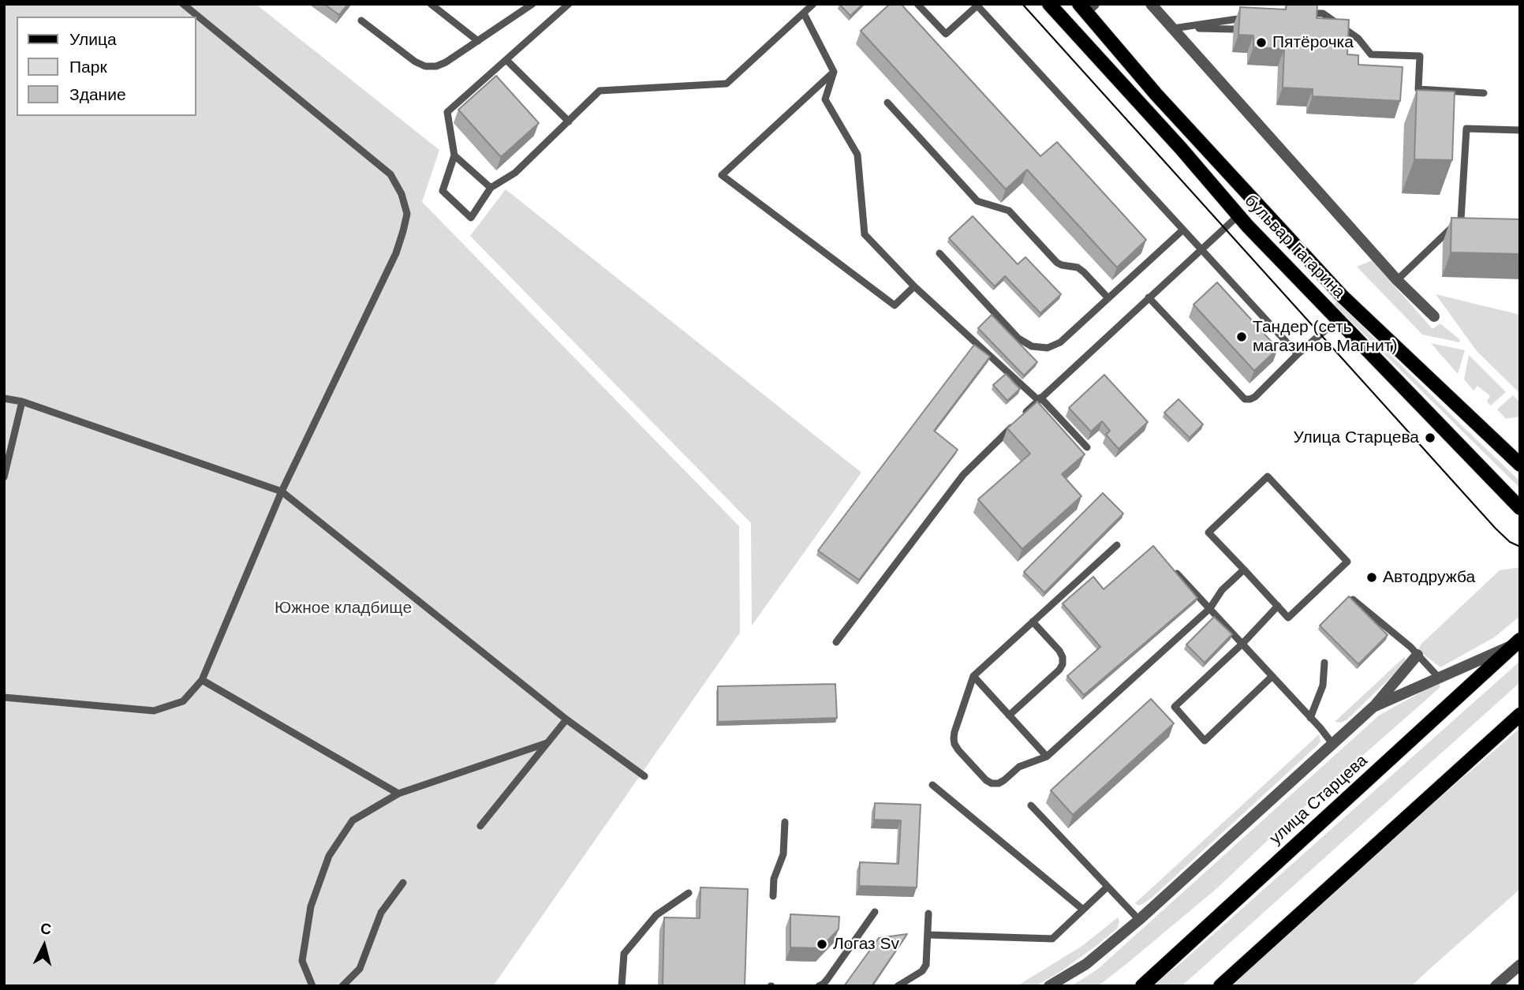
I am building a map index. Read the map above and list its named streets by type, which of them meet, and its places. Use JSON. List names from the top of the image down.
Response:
{
  "streets": {
    "main road": ["бульвар Гагарина", "улица Старцева"]
  },
  "parks": ["Южное кладбище"],
  "places": [
    "Пятёрочка",
    "Тандер (сеть магазинов Магнит)",
    "Улица Старцева",
    "Автодружба",
    "Логаз Sv"
  ],
  "legend": ["Улица", "Парк", "Здание"],
  "north": "top"
}
